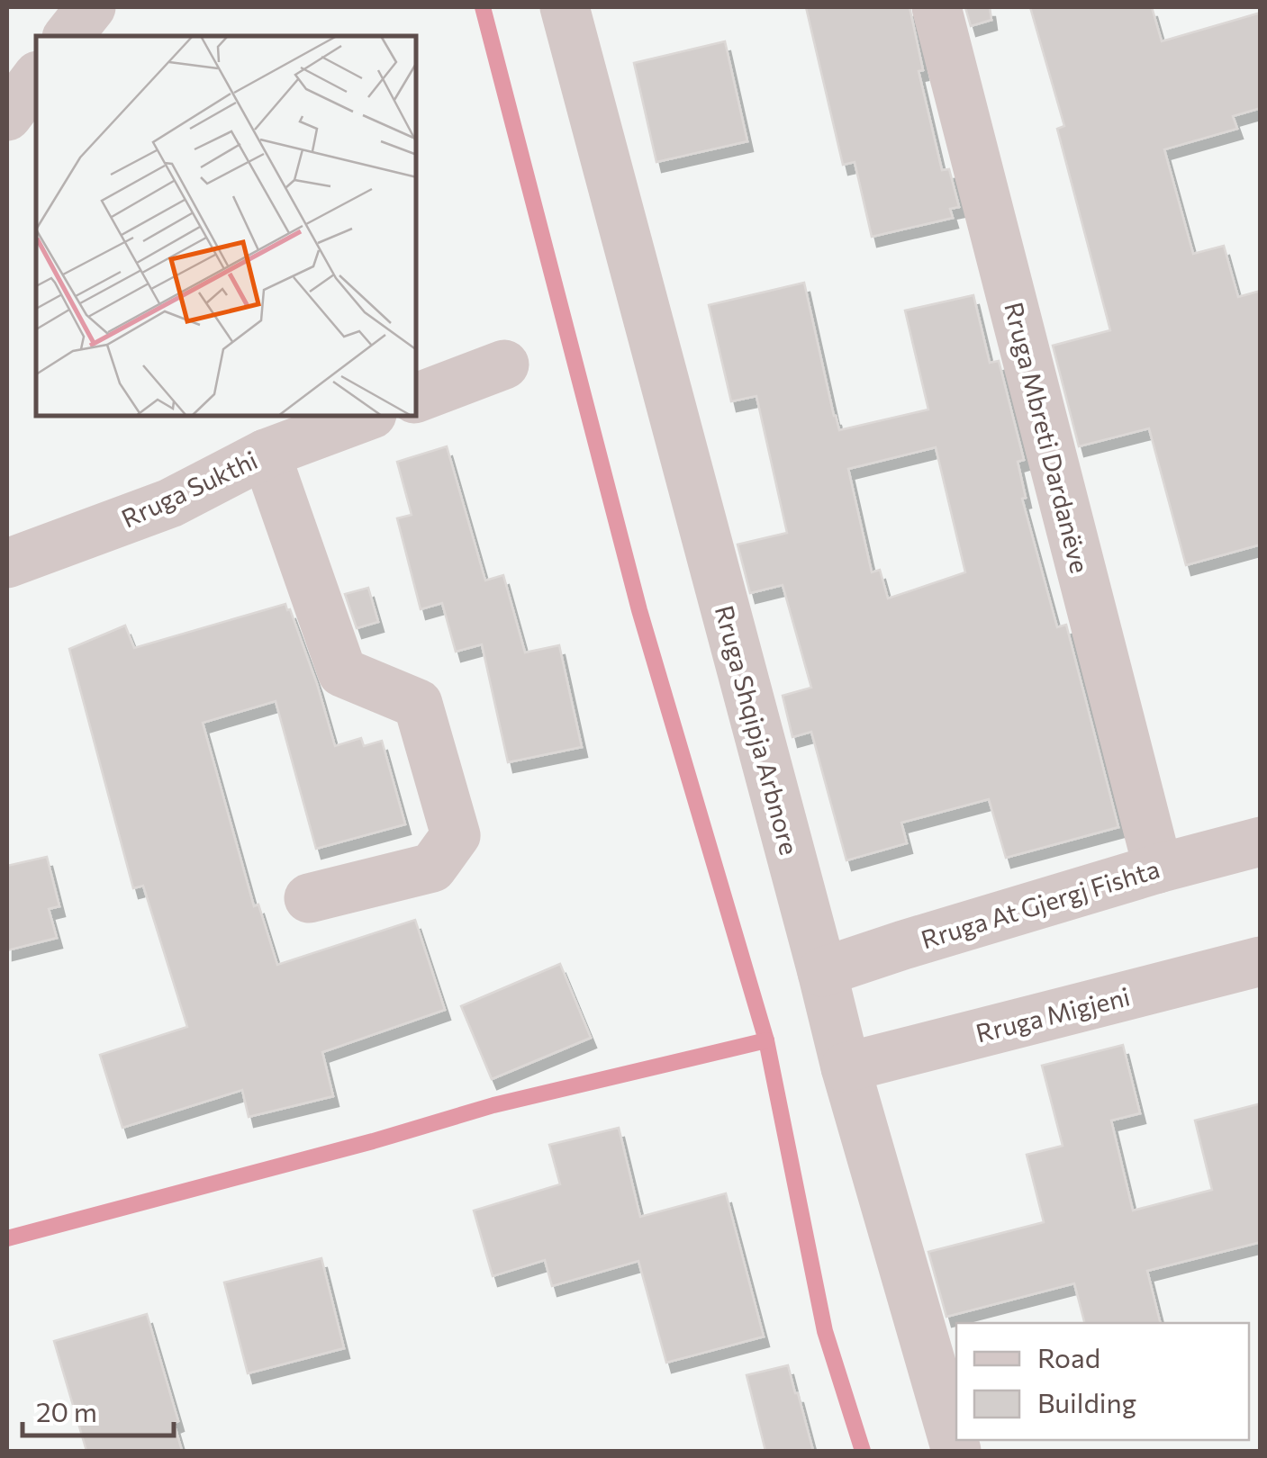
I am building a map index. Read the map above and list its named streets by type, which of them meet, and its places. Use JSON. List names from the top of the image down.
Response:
{
  "streets": {
    "street": [
      "Rruga Mbreti Dardanëve",
      "Rruga Sukthi",
      "Rruga Shqipja Arbnore",
      "Rruga At Gjergj Fishta",
      "Rruga Migjeni"
    ]
  },
  "crossings": [
    ["Rruga Mbreti Dardanëve", "Rruga At Gjergj Fishta"],
    ["Rruga Shqipja Arbnore", "Rruga At Gjergj Fishta"],
    ["Rruga Shqipja Arbnore", "Rruga Migjeni"]
  ],
  "legend": ["Road", "Building"],
  "scale_bar": "20 m"
}
